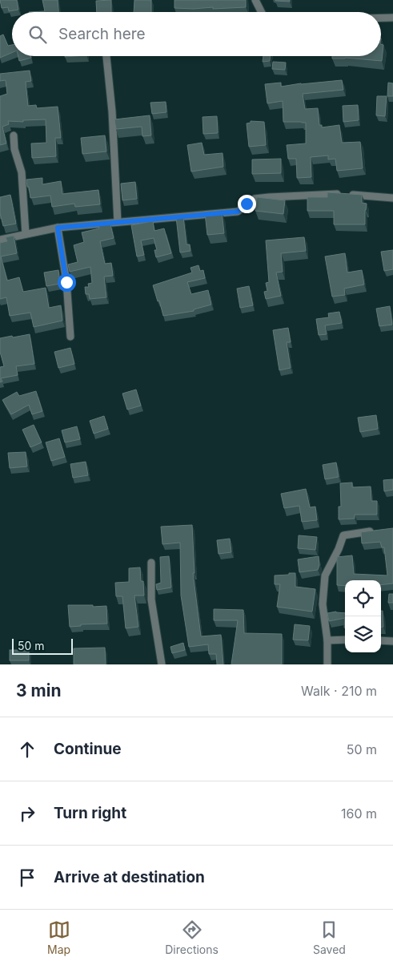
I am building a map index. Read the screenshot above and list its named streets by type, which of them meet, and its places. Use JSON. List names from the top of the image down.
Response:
{
  "scale_bar": "50 m",
  "page": {
    "search": "Search here",
    "scale": "50 m",
    "heading": ["3 min", "Walk · 210 m"],
    "list": [
      ["Continue", "50 m"],
      ["Turn right", "160 m"],
      "Arrive at destination"
    ],
    "nav": ["Map", "Directions", "Saved"]
  }
}
